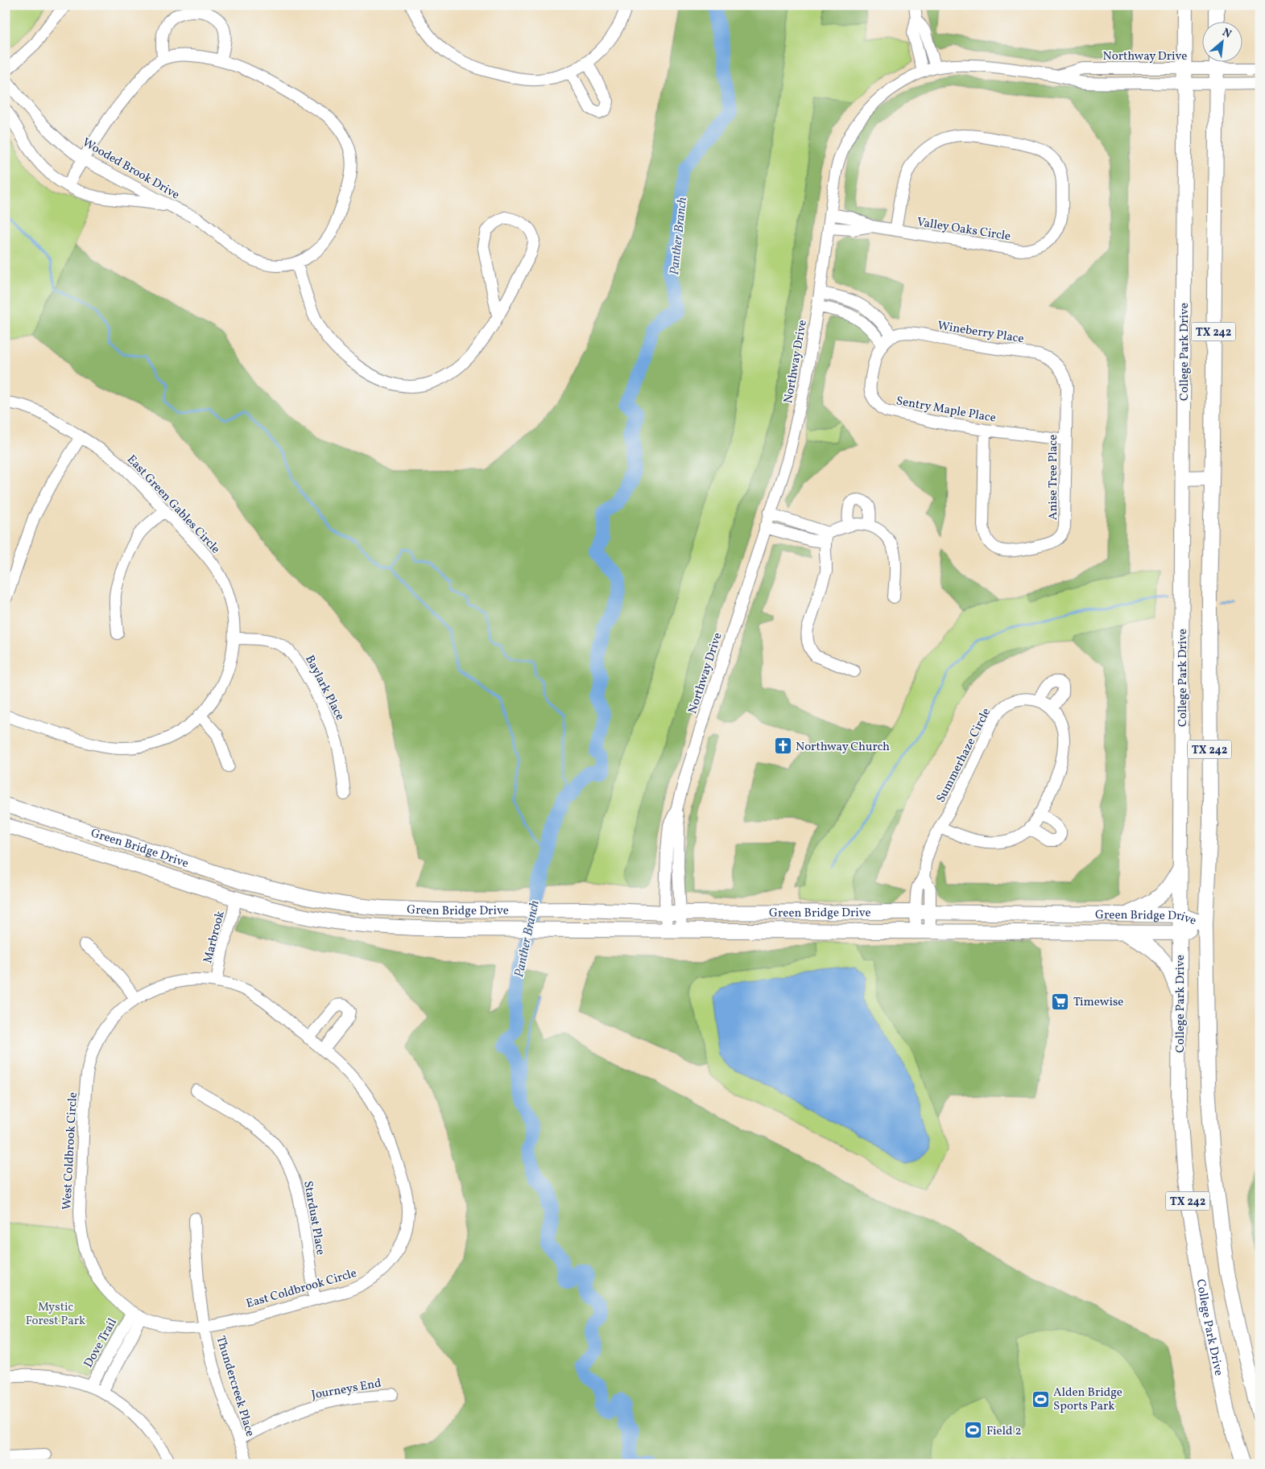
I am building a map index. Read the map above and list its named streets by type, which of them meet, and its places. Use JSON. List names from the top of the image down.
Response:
{
  "streets": {
    "main road": ["TX 242", "College Park Drive", "Green Bridge Drive"],
    "street": [
      "Northway Drive",
      "Wooded Brook Drive",
      "Valley Oaks Circle",
      "Wineberry Place",
      "Sentry Maple Place",
      "Anise Tree Place",
      "East Green Gables Circle",
      "Baylark Place",
      "Summerhaze Circle",
      "Marbrook",
      "West Coldbrook Circle",
      "Stardust Place",
      "East Coldbrook Circle",
      "Dove Trail",
      "Thundercreek Place",
      "Journeys End"
    ]
  },
  "crossings": [
    ["Northway Drive", "Valley Oaks Circle"],
    ["Northway Drive", "TX 242"],
    ["Northway Drive", "College Park Drive"],
    ["Northway Drive", "Green Bridge Drive"],
    ["Wineberry Place", "Sentry Maple Place"],
    ["Wineberry Place", "Anise Tree Place"],
    ["TX 242", "Green Bridge Drive"],
    ["College Park Drive", "Green Bridge Drive"],
    ["Sentry Maple Place", "Anise Tree Place"],
    ["East Green Gables Circle", "Baylark Place"],
    ["Summerhaze Circle", "Green Bridge Drive"],
    ["Green Bridge Drive", "Marbrook"],
    ["Marbrook", "West Coldbrook Circle"],
    ["Marbrook", "East Coldbrook Circle"],
    ["West Coldbrook Circle", "East Coldbrook Circle"],
    ["West Coldbrook Circle", "Dove Trail"],
    ["West Coldbrook Circle", "Thundercreek Place"],
    ["Stardust Place", "East Coldbrook Circle"],
    ["East Coldbrook Circle", "Thundercreek Place"],
    ["Thundercreek Place", "Journeys End"]
  ],
  "water": ["Panther Branch"],
  "parks": ["Mystic Forest Park"],
  "places": {
    "church": ["Northway Church"],
    "supermarket": ["Timewise"],
    "sports": ["Alden Bridge Sports Park", "Field 2"]
  },
  "north": "top right"
}
